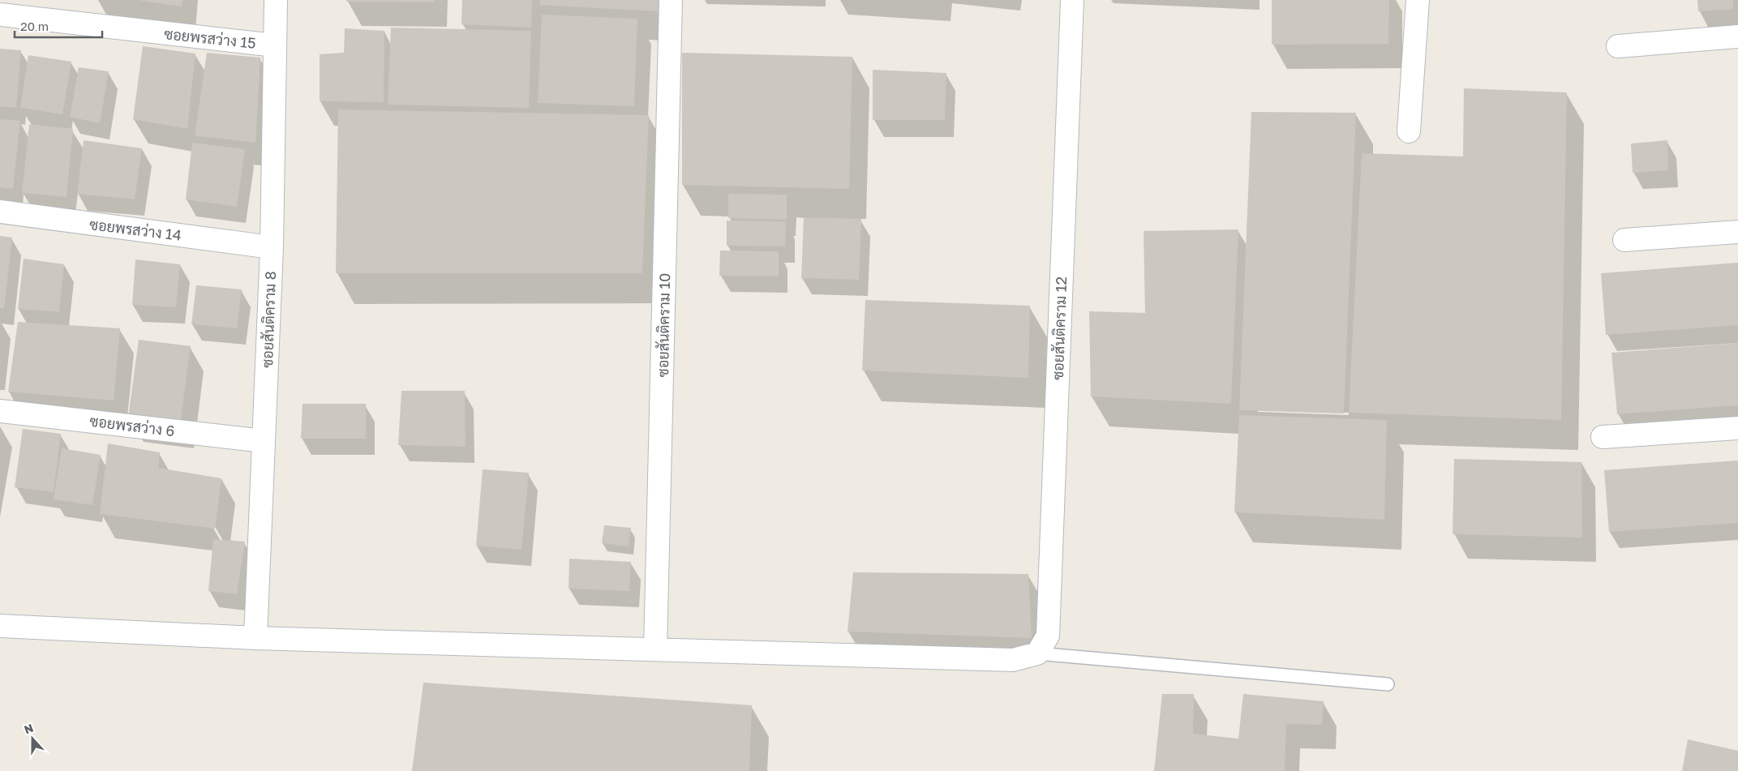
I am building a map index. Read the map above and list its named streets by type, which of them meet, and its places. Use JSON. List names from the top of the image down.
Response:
{
  "streets": {
    "street": [
      "ซอยพรสว่าง 15",
      "ซอยพรสว่าง 14",
      "ซอยสันติคราม 8",
      "ซอยสันติคราม 10",
      "ซอยสันติคราม 12",
      "ซอยพรสว่าง 6"
    ]
  },
  "crossings": [
    ["ซอยพรสว่าง 15", "ซอยสันติคราม 8"],
    ["ซอยพรสว่าง 14", "ซอยสันติคราม 8"],
    ["ซอยสันติคราม 8", "ซอยพรสว่าง 6"]
  ],
  "scale_bar": "20 m",
  "north": "top"
}
